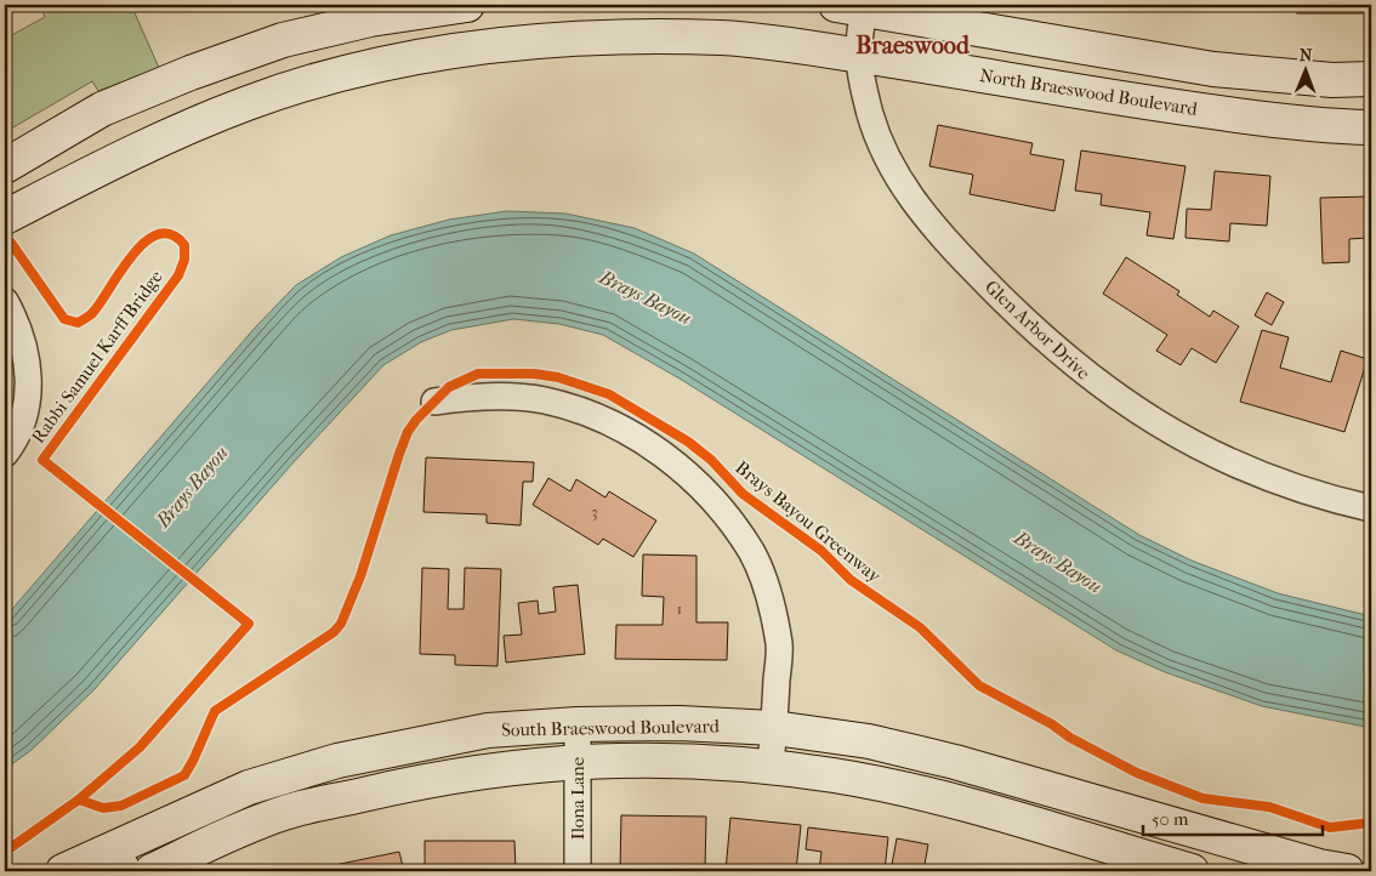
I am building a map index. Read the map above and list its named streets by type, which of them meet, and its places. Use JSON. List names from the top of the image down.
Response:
{
  "streets": {
    "main road": ["North Braeswood Boulevard", "South Braeswood Boulevard"],
    "street": ["Glen Arbor Drive", "Ilona Lane"],
    "cycle path": ["Rabbi Samuel Karff Bridge", "Brays Bayou Greenway"]
  },
  "crossings": [
    ["North Braeswood Boulevard", "Glen Arbor Drive"],
    ["South Braeswood Boulevard", "Ilona Lane"]
  ],
  "districts": ["Braeswood"],
  "water": ["Brays Bayou"],
  "house_numbers": ["3", "1"],
  "scale_bar": "50 m",
  "north": "top"
}
